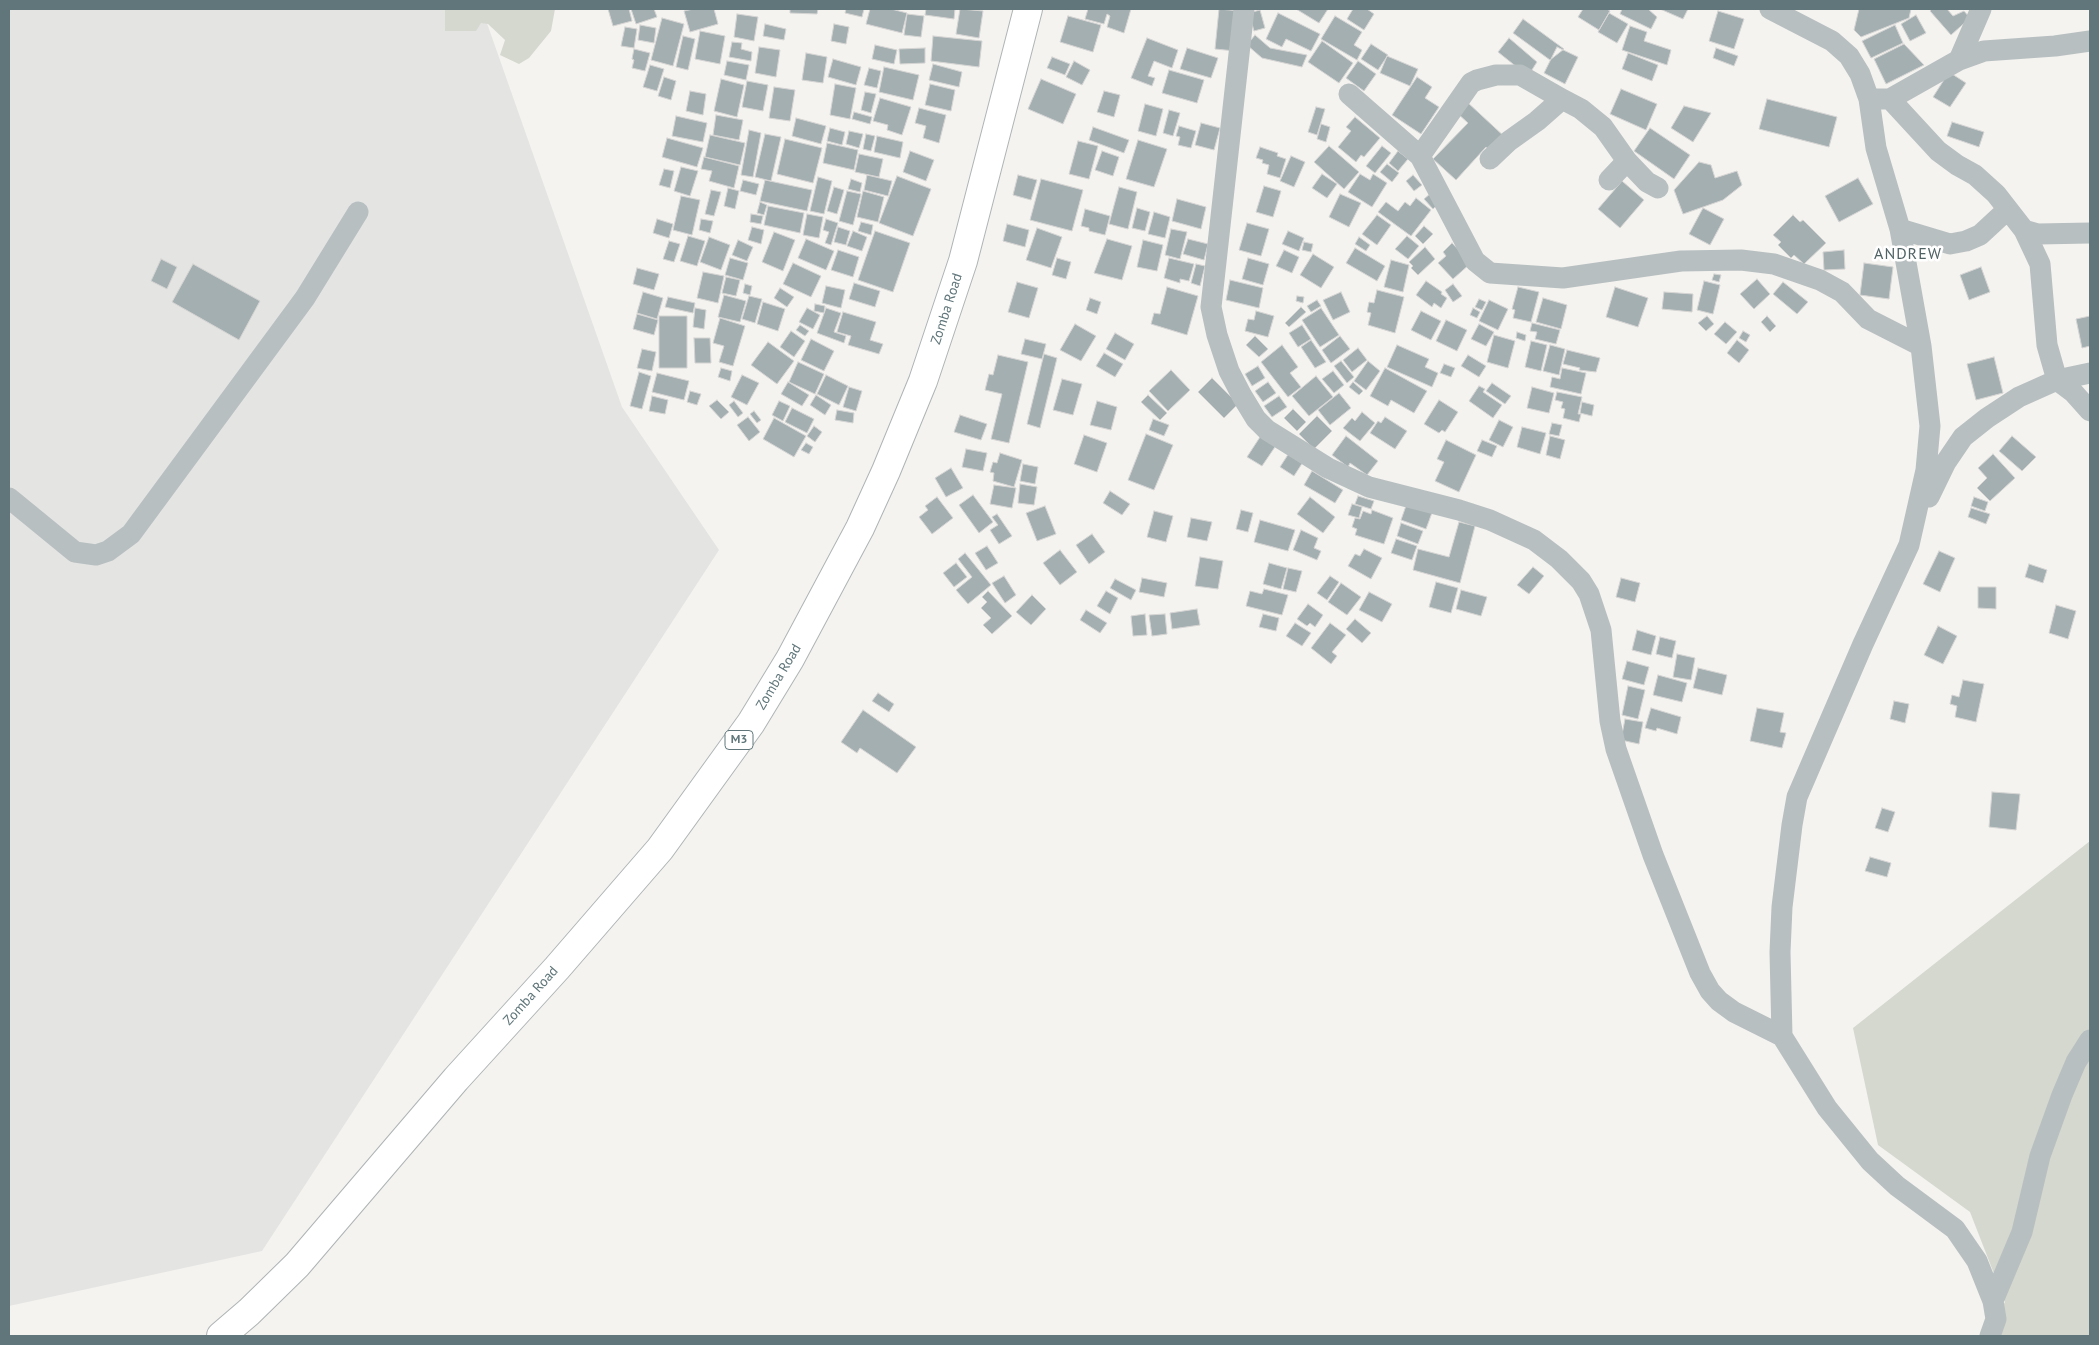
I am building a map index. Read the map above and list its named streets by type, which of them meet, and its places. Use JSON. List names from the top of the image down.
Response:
{
  "streets": {
    "highway": ["Zomba Road", "M3"]
  },
  "districts": ["ANDREW"]
}
